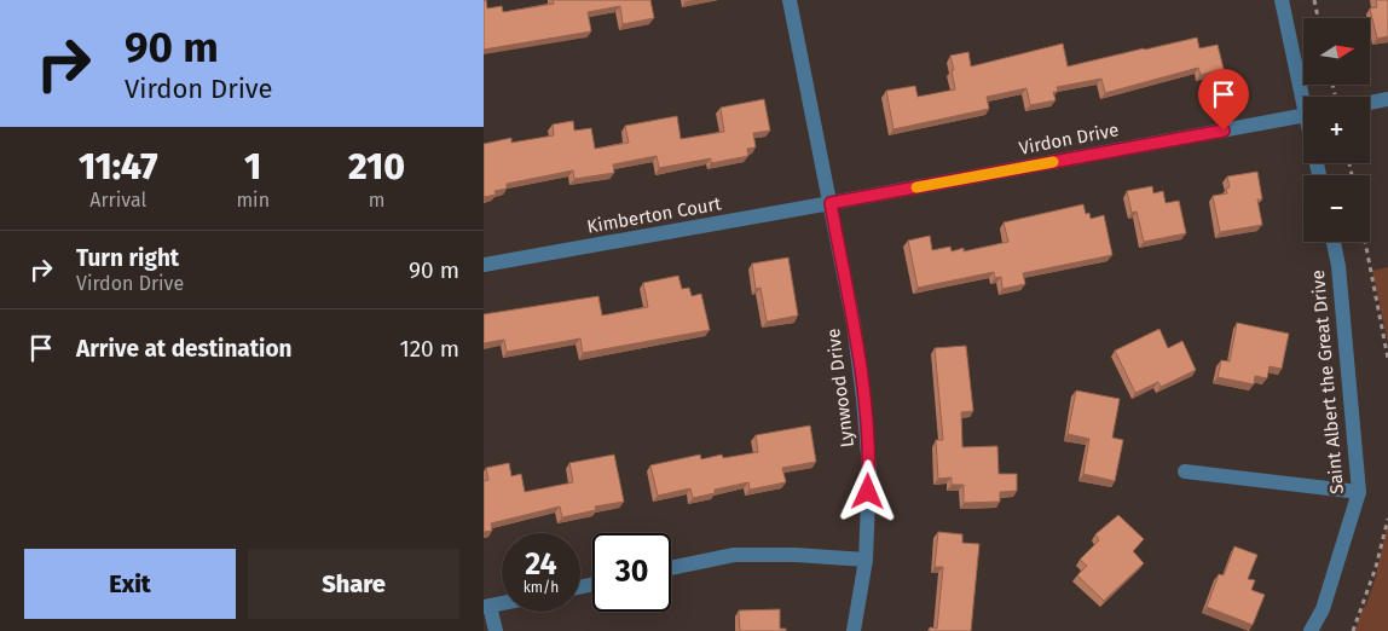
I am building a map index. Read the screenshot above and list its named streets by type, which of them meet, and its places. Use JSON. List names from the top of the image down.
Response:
{
  "streets": {
    "street": [
      "Virdon Drive",
      "Kimberton Court",
      "Saint Albert the Great Drive",
      "Lynwood Drive"
    ]
  },
  "crossings": [
    ["Virdon Drive", "Kimberton Court"],
    ["Virdon Drive", "Lynwood Drive"],
    ["Kimberton Court", "Lynwood Drive"]
  ],
  "north": "right",
  "page": {
    "turn": ["90 m", "Virdon Drive"],
    "map_buttons": ["+", "−"],
    "eta": [
      "11:47",
      "Arrival",
      "1",
      "min",
      "210",
      "m"
    ],
    "list": [
      {
        "name": "Turn right",
        "note": "Virdon Drive",
        "value": "90 m"
      },
      {
        "name": "Arrive at destination",
        "value": "120 m"
      }
    ],
    "speed": "24 km/h",
    "limit": "30",
    "buttons": ["Exit", "Share"]
  }
}
